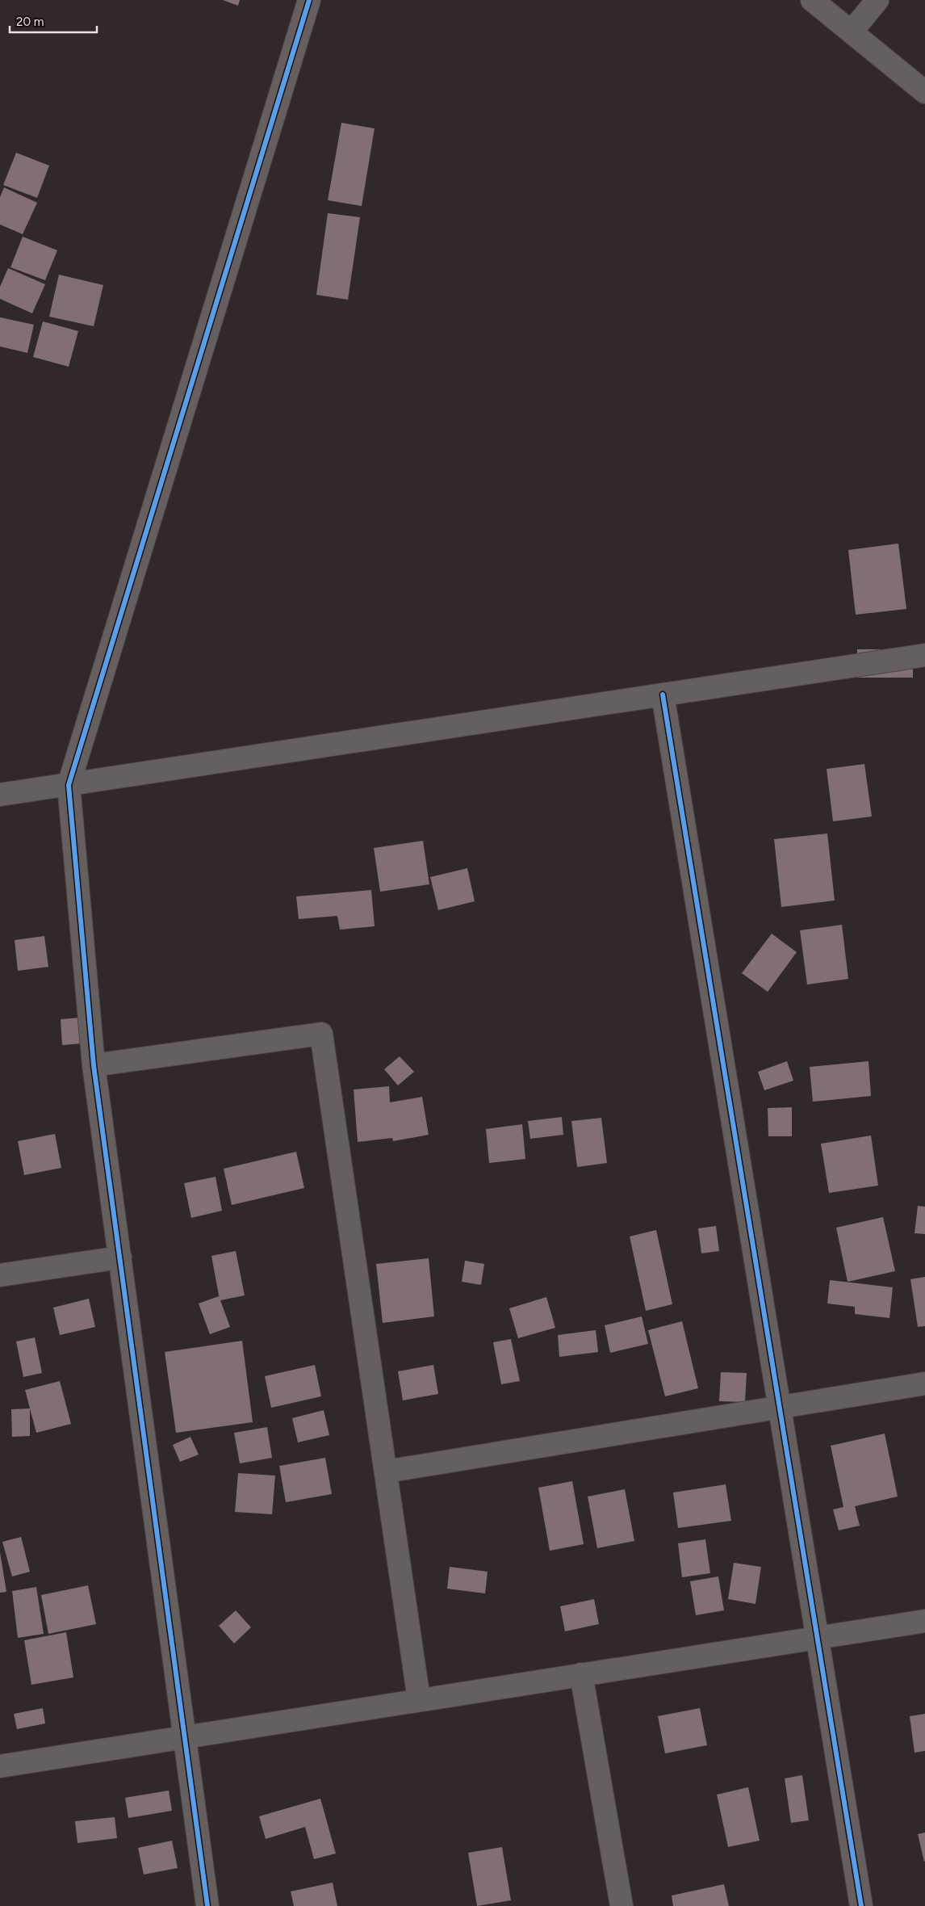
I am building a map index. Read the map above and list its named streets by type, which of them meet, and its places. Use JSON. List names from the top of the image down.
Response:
{
  "scale_bar": "20 m"
}
